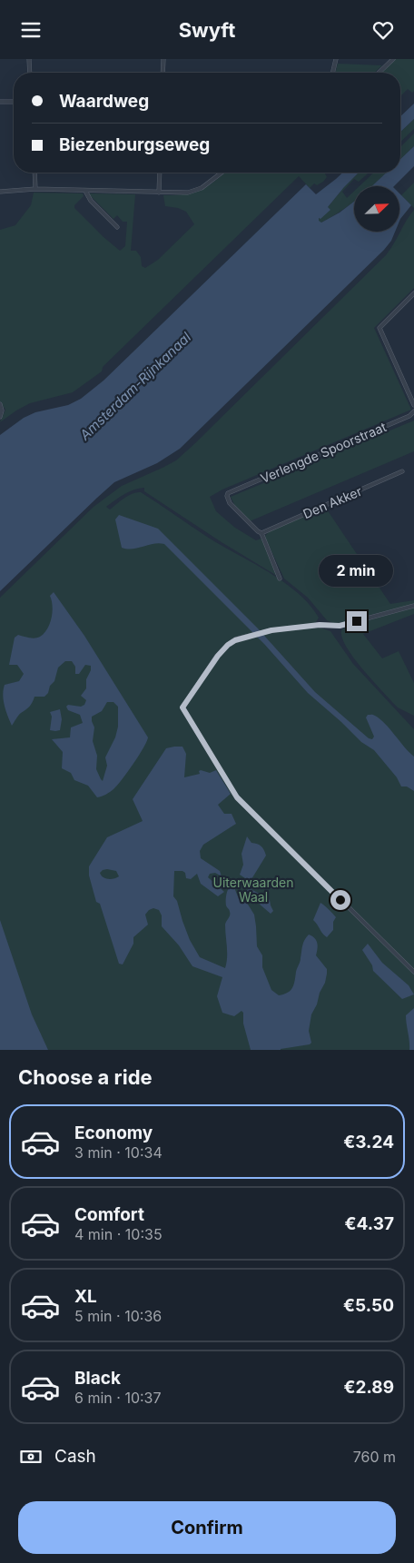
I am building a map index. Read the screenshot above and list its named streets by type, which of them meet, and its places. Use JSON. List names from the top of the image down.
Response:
{
  "streets": {
    "street": ["Verlengde Spoorstraat", "Den Akker"]
  },
  "crossings": [
    ["Verlengde Spoorstraat", "Den Akker"]
  ],
  "water": ["Amsterdam-Rijnkanaal"],
  "parks": ["Uiterwaarden Waal"],
  "north": "top right",
  "page": {
    "header": "Swyft",
    "banner": ["Waardweg", "Biezenburgseweg"],
    "bubble": "2 min",
    "heading": "Choose a ride",
    "list": [
      {
        "name": "Economy",
        "note": "3 min · 10:34",
        "value": "€3.24"
      },
      {
        "name": "Comfort",
        "note": "4 min · 10:35",
        "value": "€4.37"
      },
      {
        "name": "XL",
        "note": "5 min · 10:36",
        "value": "€5.50"
      },
      {
        "name": "Black",
        "note": "6 min · 10:37",
        "value": "€2.89"
      }
    ],
    "pay": ["Cash", "760 m"],
    "buttons": "Confirm"
  }
}
